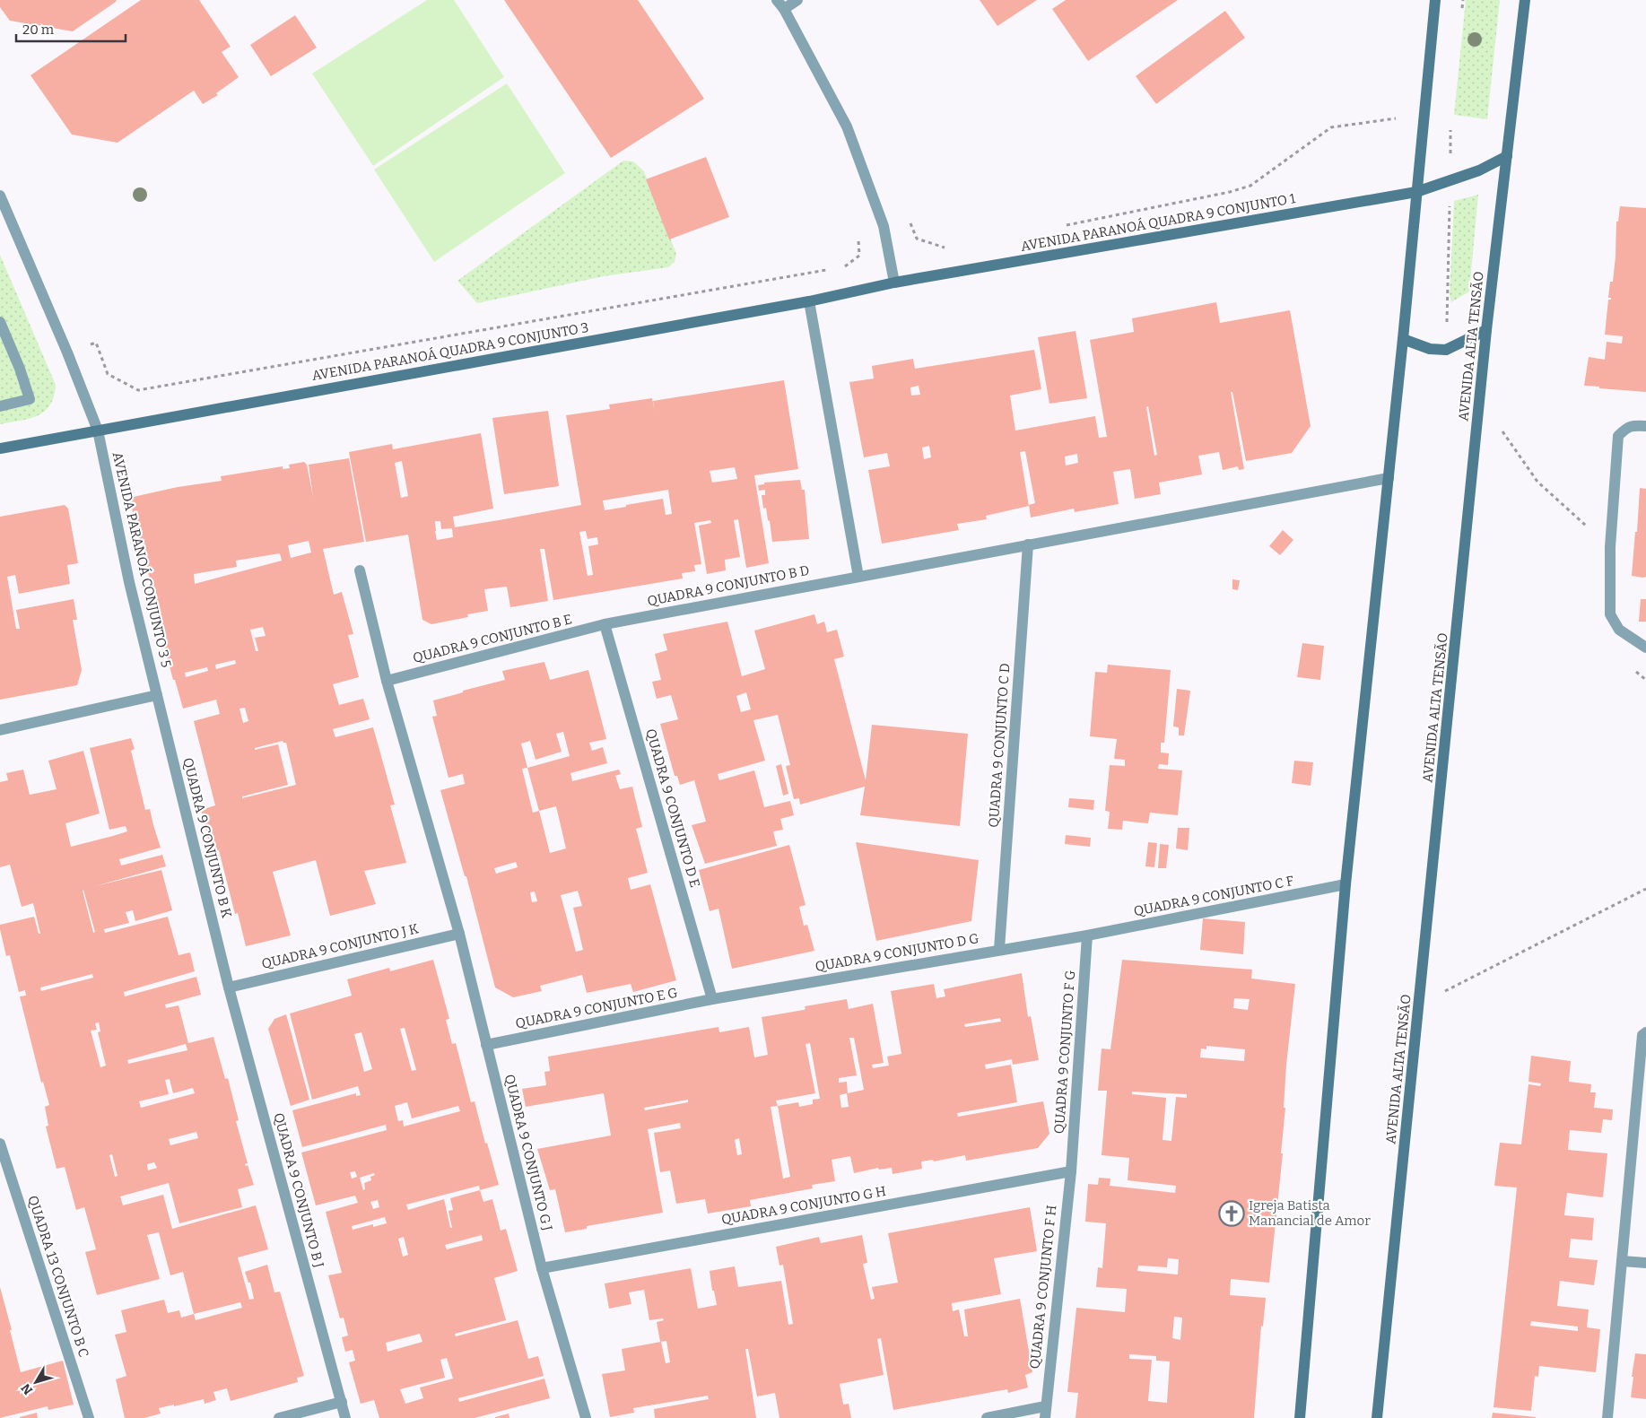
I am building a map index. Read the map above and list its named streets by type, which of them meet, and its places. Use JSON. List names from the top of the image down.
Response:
{
  "streets": {
    "street": [
      "AVENIDA PARANOÁ QUADRA 9 CONJUNTO 1",
      "AVENIDA ALTA TENSÃO",
      "AVENIDA PARANOÁ QUADRA 9 CONJUNTO 3",
      "AVENIDA PARANOÁ CONJUNTO 3 5",
      "QUADRA 9 CONJUNTO B D",
      "QUADRA 9 CONJUNTO B E",
      "QUADRA 9 CONJUNTO C D",
      "QUADRA 9 CONJUNTO D E",
      "QUADRA 9 CONJUNTO B K",
      "QUADRA 9 CONJUNTO C F",
      "QUADRA 9 CONJUNTO J K",
      "QUADRA 9 CONJUNTO D G",
      "QUADRA 9 CONJUNTO E G",
      "QUADRA 9 CONJUNTO F G",
      "QUADRA 9 CONJUNTO G J",
      "QUADRA 9 CONJUNTO B J",
      "QUADRA 9 CONJUNTO G H",
      "QUADRA 13 CONJUNTO B C",
      "QUADRA 9 CONJUNTO F H"
    ]
  },
  "crossings": [
    ["AVENIDA PARANOÁ QUADRA 9 CONJUNTO 1", "AVENIDA ALTA TENSÃO"],
    ["AVENIDA PARANOÁ QUADRA 9 CONJUNTO 1", "AVENIDA PARANOÁ QUADRA 9 CONJUNTO 3"],
    ["AVENIDA PARANOÁ QUADRA 9 CONJUNTO 3", "AVENIDA PARANOÁ CONJUNTO 3 5"],
    ["AVENIDA PARANOÁ CONJUNTO 3 5", "QUADRA 9 CONJUNTO B K"],
    ["QUADRA 9 CONJUNTO B D", "QUADRA 9 CONJUNTO B E"],
    ["QUADRA 9 CONJUNTO B D", "QUADRA 9 CONJUNTO C D"],
    ["QUADRA 9 CONJUNTO B D", "QUADRA 9 CONJUNTO D E"],
    ["QUADRA 9 CONJUNTO B E", "QUADRA 9 CONJUNTO D E"],
    ["QUADRA 9 CONJUNTO B E", "QUADRA 9 CONJUNTO G J"],
    ["QUADRA 9 CONJUNTO C D", "QUADRA 9 CONJUNTO D G"],
    ["QUADRA 9 CONJUNTO D E", "QUADRA 9 CONJUNTO D G"],
    ["QUADRA 9 CONJUNTO D E", "QUADRA 9 CONJUNTO E G"],
    ["QUADRA 9 CONJUNTO B K", "QUADRA 9 CONJUNTO J K"],
    ["QUADRA 9 CONJUNTO B K", "QUADRA 9 CONJUNTO B J"],
    ["QUADRA 9 CONJUNTO C F", "QUADRA 9 CONJUNTO D G"],
    ["QUADRA 9 CONJUNTO C F", "QUADRA 9 CONJUNTO F G"],
    ["QUADRA 9 CONJUNTO J K", "QUADRA 9 CONJUNTO G J"],
    ["QUADRA 9 CONJUNTO J K", "QUADRA 9 CONJUNTO B J"],
    ["QUADRA 9 CONJUNTO D G", "QUADRA 9 CONJUNTO E G"],
    ["QUADRA 9 CONJUNTO D G", "QUADRA 9 CONJUNTO F G"],
    ["QUADRA 9 CONJUNTO E G", "QUADRA 9 CONJUNTO G J"],
    ["QUADRA 9 CONJUNTO F G", "QUADRA 9 CONJUNTO G H"],
    ["QUADRA 9 CONJUNTO F G", "QUADRA 9 CONJUNTO F H"],
    ["QUADRA 9 CONJUNTO G J", "QUADRA 9 CONJUNTO G H"],
    ["QUADRA 9 CONJUNTO G H", "QUADRA 9 CONJUNTO F H"]
  ],
  "places": {
    "church": ["Igreja Batista Manancial de Amor"]
  },
  "scale_bar": "20 m",
  "north": "bottom left"
}
